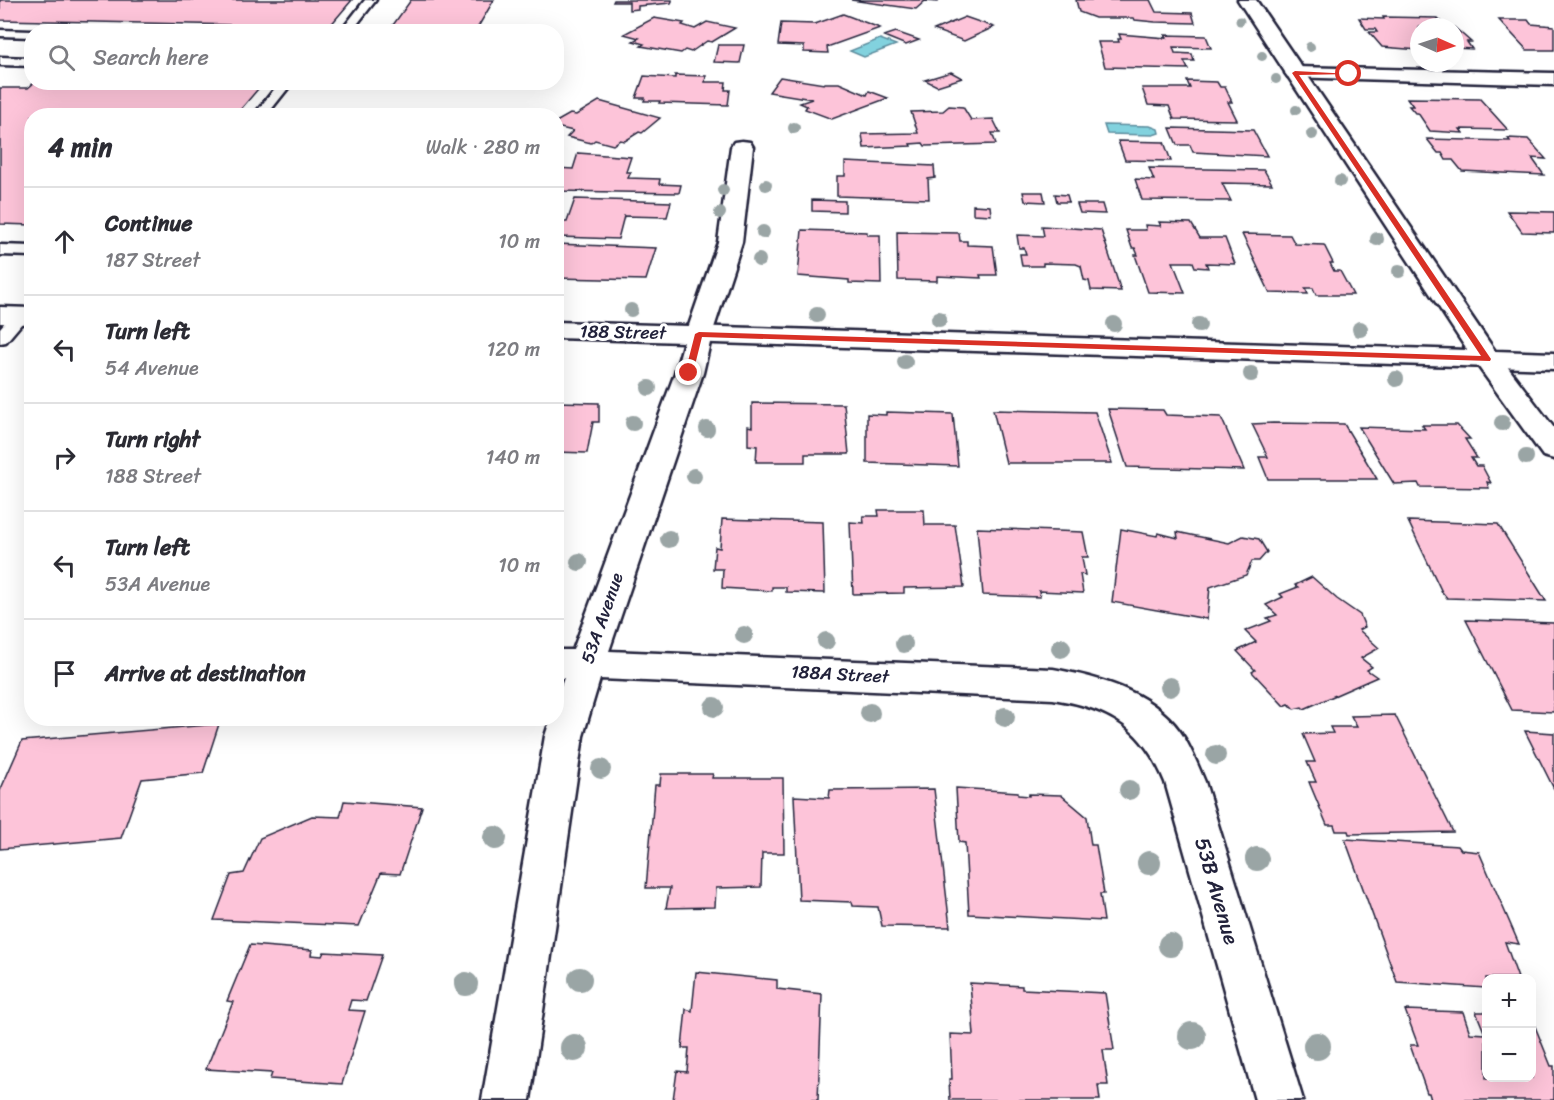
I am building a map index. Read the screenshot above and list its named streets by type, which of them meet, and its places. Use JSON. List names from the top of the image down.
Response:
{
  "streets": {
    "street": [
      "188 Street",
      "53A Avenue",
      "188A Street",
      "53B Avenue"
    ]
  },
  "crossings": [
    ["188 Street", "53A Avenue"],
    ["53A Avenue", "188A Street"],
    ["188A Street", "53B Avenue"]
  ],
  "north": "right",
  "page": {
    "search": "Search here",
    "heading": ["4 min", "Walk · 280 m"],
    "list": [
      ["Continue", "187 Street", "10 m"],
      ["Turn left", "54 Avenue", "120 m"],
      ["Turn right", "188 Street", "140 m"],
      ["Turn left", "53A Avenue", "10 m"],
      "Arrive at destination"
    ],
    "map_buttons": ["+", "−"]
  }
}
